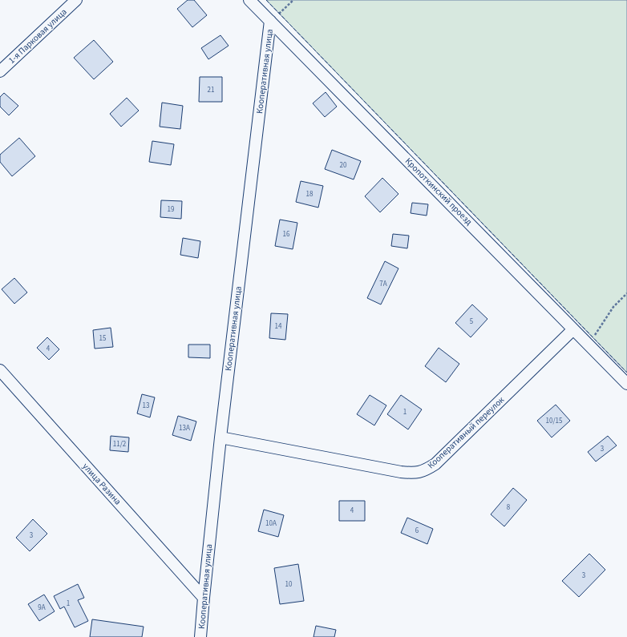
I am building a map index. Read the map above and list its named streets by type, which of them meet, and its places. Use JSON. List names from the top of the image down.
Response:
{
  "streets": {
    "street": [
      "1-я Парковая улица",
      "Кооперативная улица",
      "Кропоткинский проезд",
      "Кооперативный переулок",
      "улица Разина"
    ]
  },
  "crossings": [
    ["Кооперативная улица", "Кропоткинский проезд"],
    ["Кооперативная улица", "Кооперативный переулок"],
    ["Кооперативная улица", "улица Разина"],
    ["Кропоткинский проезд", "Кооперативный переулок"]
  ],
  "house_numbers": [
    "21",
    "20",
    "18",
    "19",
    "16",
    "7А",
    "5",
    "14",
    "15",
    "4",
    "13",
    "1",
    "10/15",
    "13А",
    "11/2",
    "3",
    "8",
    "4",
    "10А",
    "6",
    "3",
    "3",
    "10",
    "1",
    "9А"
  ]
}
